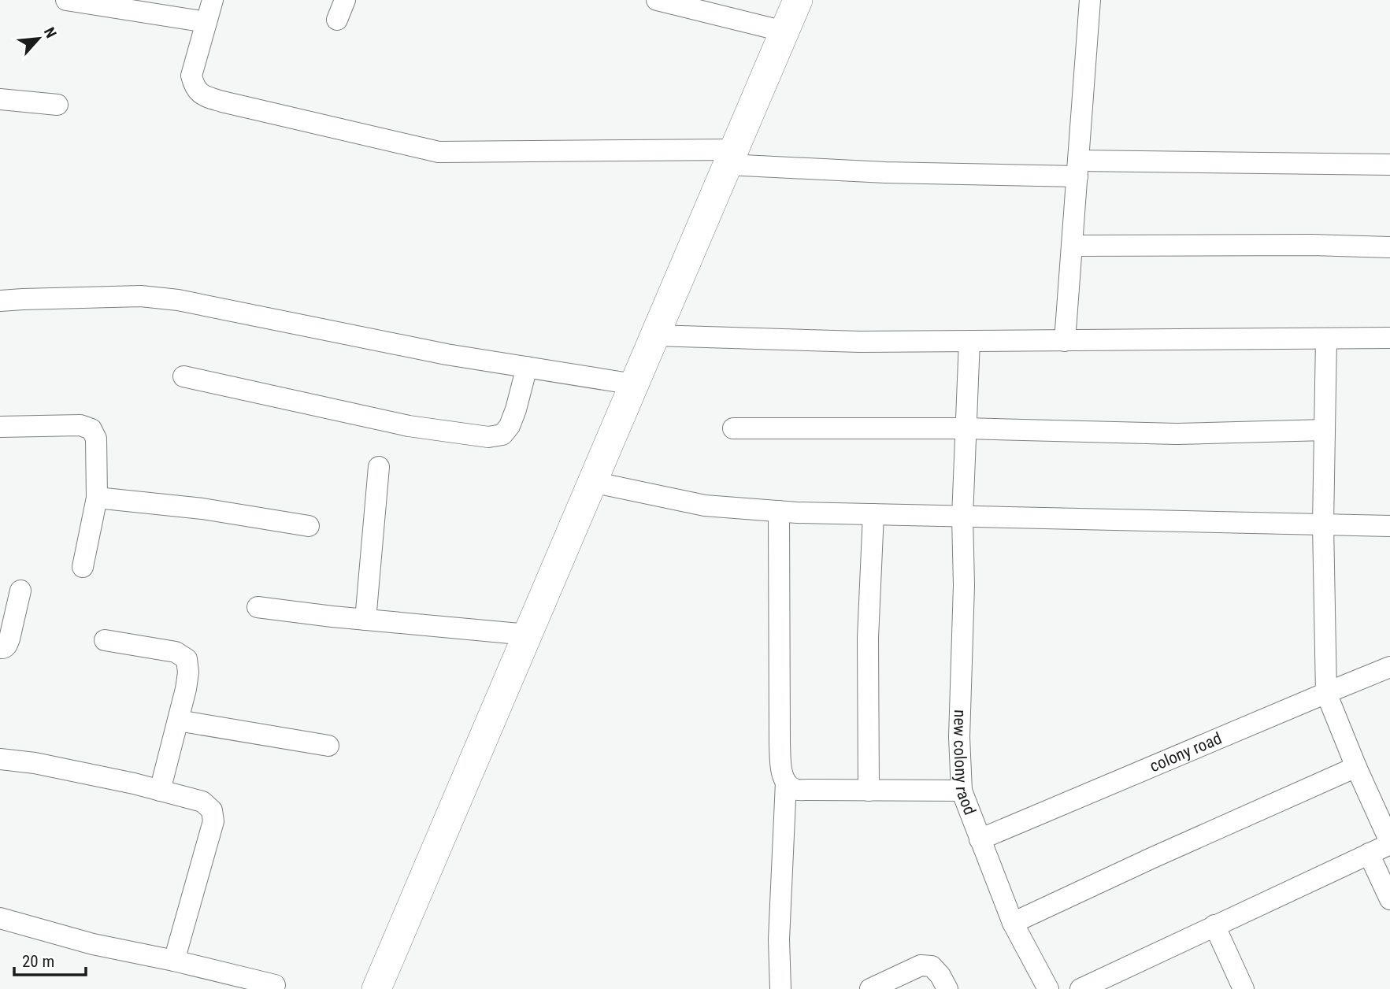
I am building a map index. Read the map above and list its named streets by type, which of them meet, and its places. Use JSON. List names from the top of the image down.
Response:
{
  "streets": {
    "street": ["colony road", "new colony raod"]
  },
  "crossings": [
    ["colony road", "new colony raod"]
  ],
  "scale_bar": "20 m",
  "north": "top right"
}
